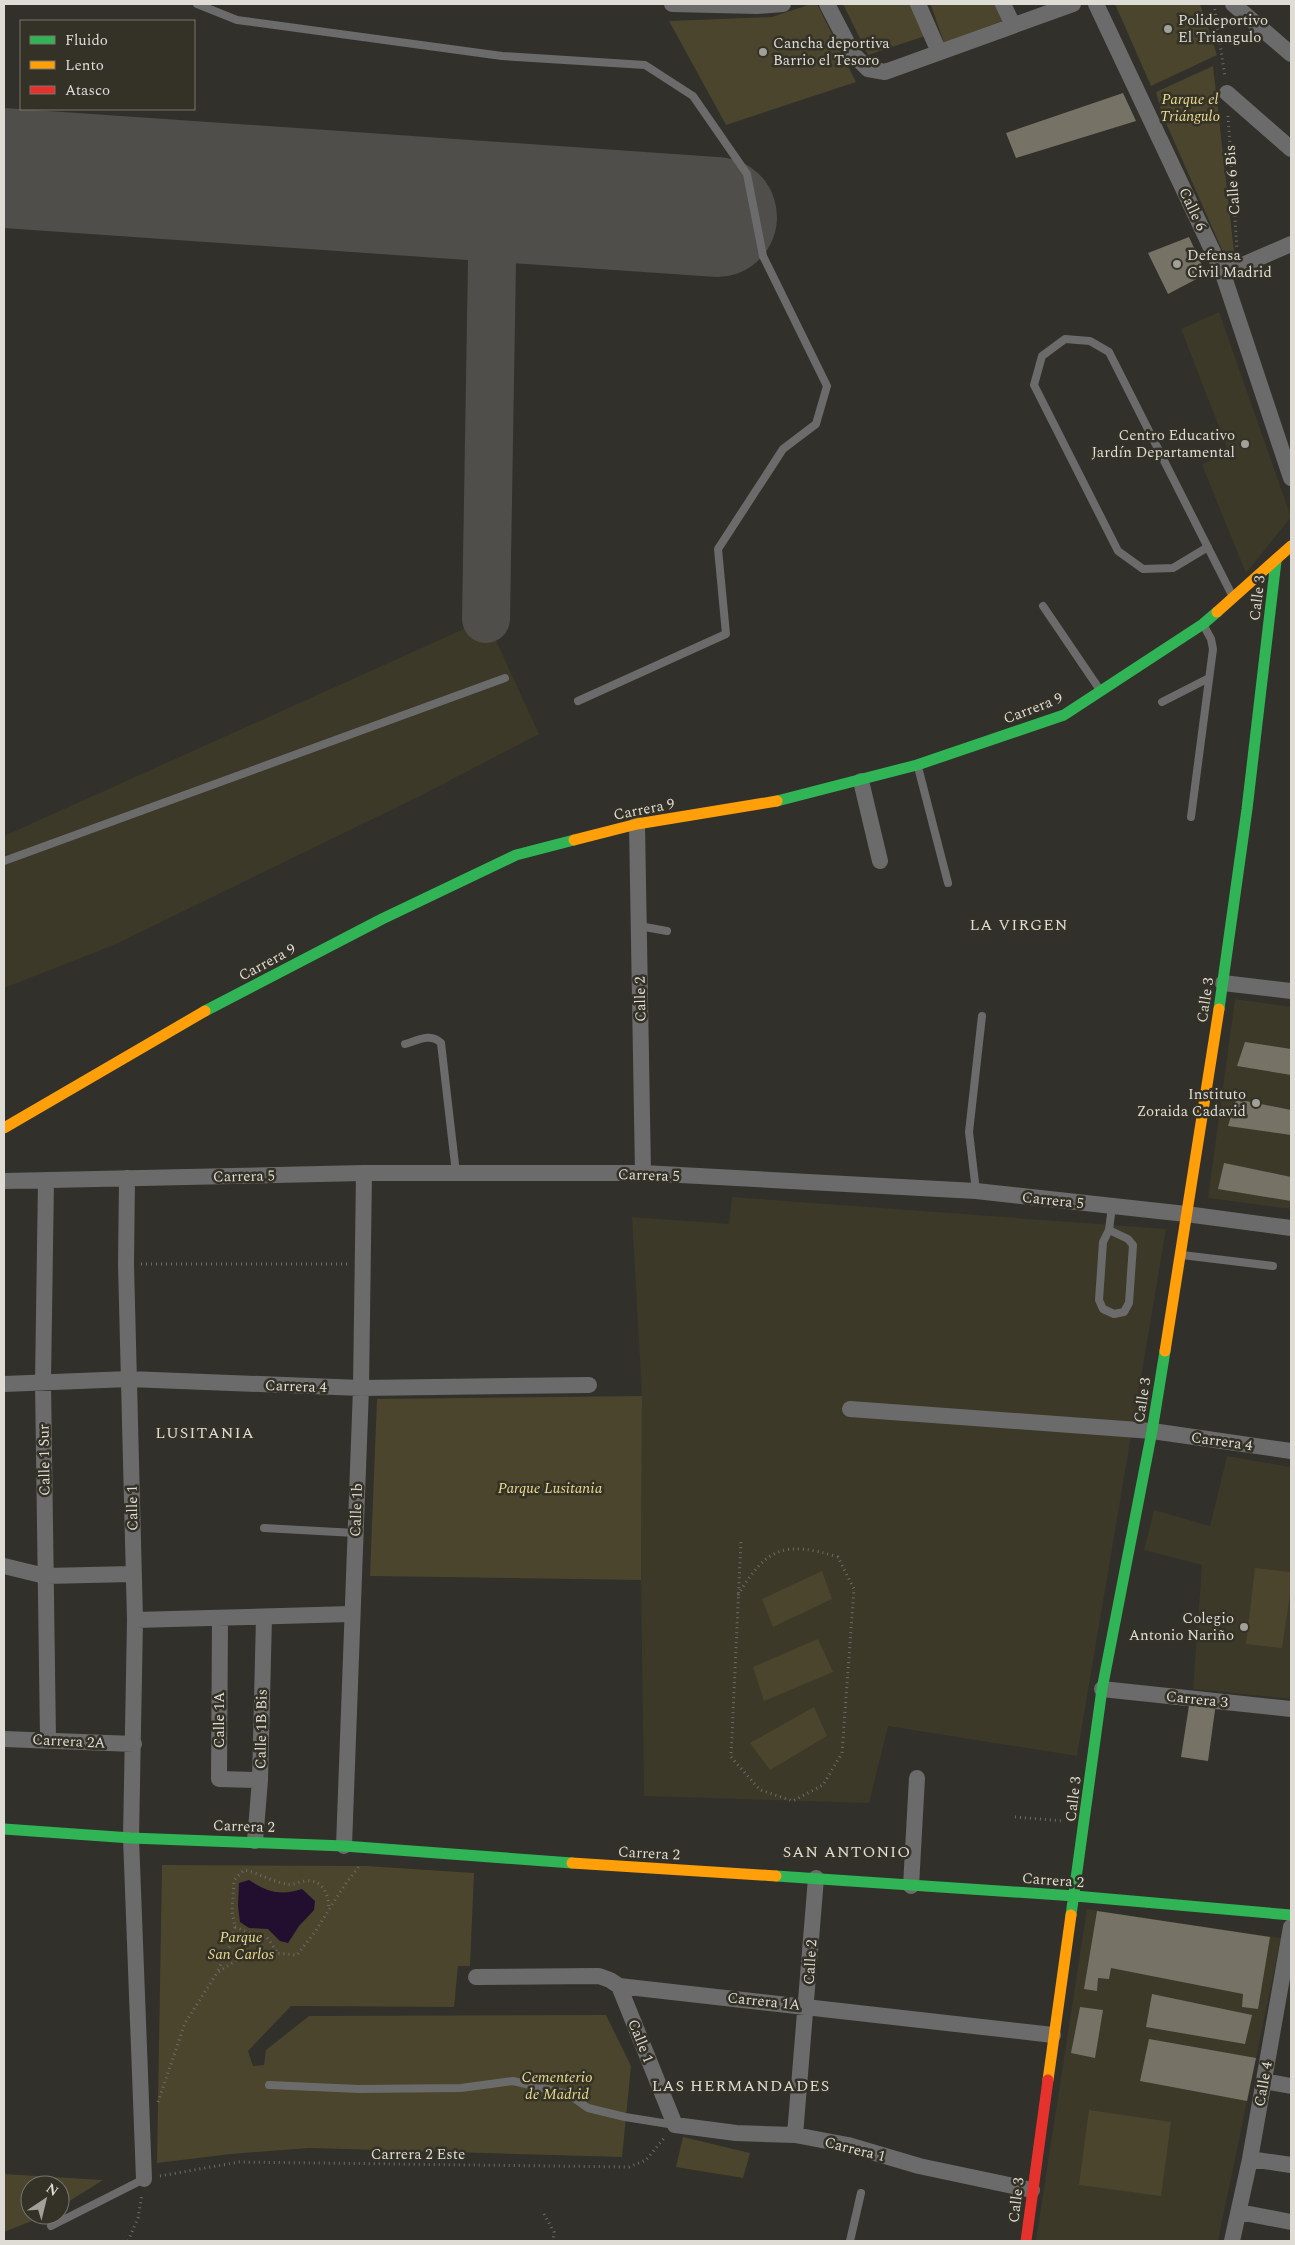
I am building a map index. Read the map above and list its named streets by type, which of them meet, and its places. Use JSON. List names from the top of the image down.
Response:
{
  "streets": {
    "street": [
      "Calle 6",
      "Calle 3",
      "Carrera 9",
      "Calle 2",
      "Carrera 5",
      "Carrera 4",
      "Calle 1 Sur",
      "Calle 1",
      "Calle 1b",
      "Carrera 3",
      "Calle 1A",
      "Calle 1B Bis",
      "Carrera 2A",
      "Carrera 2",
      "Carrera 1A",
      "Calle 4",
      "Carrera 1"
    ],
    "path": ["Calle 6 Bis", "Carrera 2 Este"]
  },
  "crossings": [
    ["Calle 6 Bis", "Calle 6"],
    ["Calle 3", "Carrera 9"],
    ["Calle 3", "Carrera 5"],
    ["Calle 3", "Carrera 4"],
    ["Calle 3", "Carrera 3"],
    ["Calle 3", "Carrera 2"],
    ["Calle 3", "Carrera 1A"],
    ["Calle 3", "Carrera 1"],
    ["Carrera 9", "Calle 2"],
    ["Calle 2", "Carrera 5"],
    ["Calle 2", "Carrera 2"],
    ["Calle 2", "Carrera 1A"],
    ["Calle 2", "Carrera 1"],
    ["Carrera 5", "Calle 1 Sur"],
    ["Carrera 5", "Calle 1"],
    ["Carrera 5", "Calle 1b"],
    ["Carrera 4", "Calle 1 Sur"],
    ["Carrera 4", "Calle 1"],
    ["Carrera 4", "Calle 1b"],
    ["Calle 1 Sur", "Carrera 2A"],
    ["Calle 1", "Carrera 2A"],
    ["Calle 1", "Carrera 2"],
    ["Calle 1", "Carrera 1A"],
    ["Calle 1", "Carrera 1"],
    ["Calle 1", "Carrera 2 Este"],
    ["Calle 1b", "Carrera 2"],
    ["Calle 1A", "Calle 1B Bis"],
    ["Calle 1B Bis", "Carrera 2"],
    ["Carrera 1", "Carrera 2 Este"]
  ],
  "districts": [
    "LA VIRGEN",
    "LUSITANIA",
    "SAN ANTONIO",
    "LAS HERMANDADES"
  ],
  "parks": [
    "Parque el Triángulo",
    "Parque Lusitania",
    "Parque San Carlos",
    "Cementerio de Madrid"
  ],
  "places": [
    "Polideportivo El Triangulo",
    "Cancha deportiva Barrio el Tesoro",
    "Defensa Civil Madrid",
    "Centro Educativo Jardín Departamental",
    "Instituto Zoraida Cadavid",
    "Colegio Antonio Nariño"
  ],
  "legend": ["Fluido", "Lento", "Atasco"],
  "north": "top right"
}
